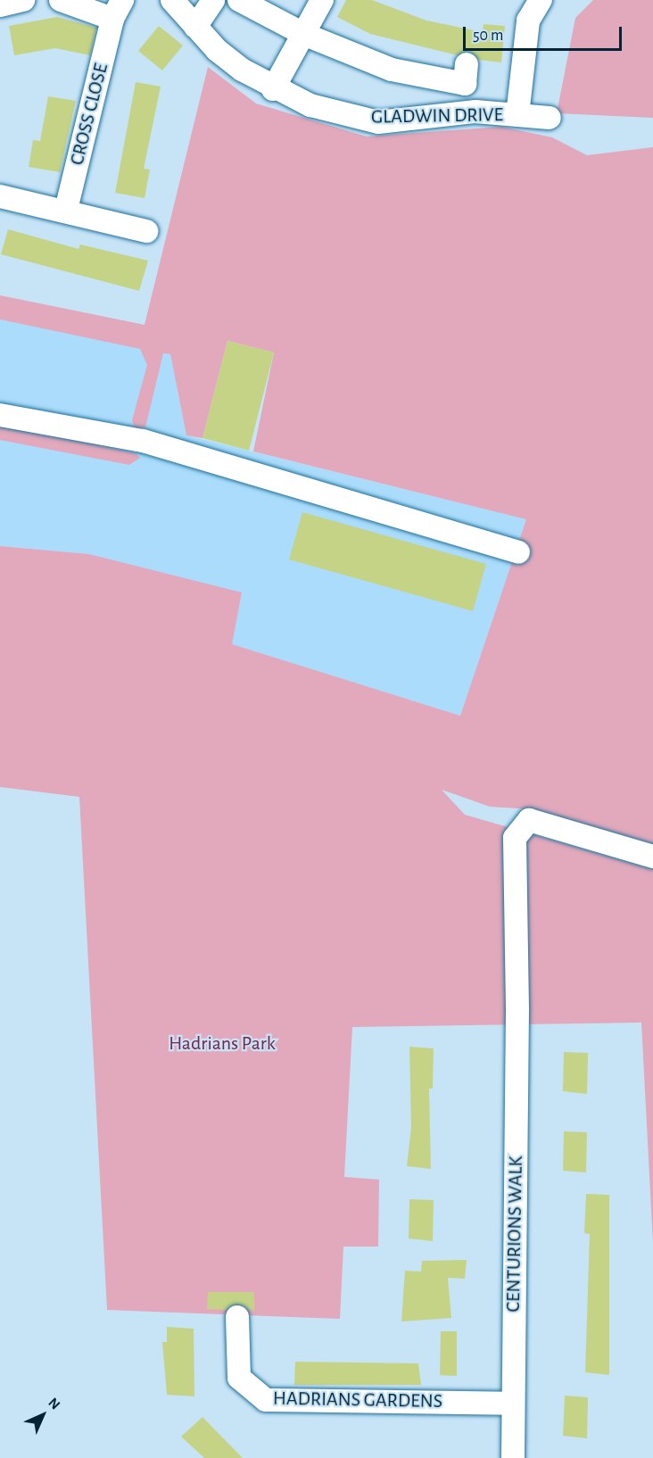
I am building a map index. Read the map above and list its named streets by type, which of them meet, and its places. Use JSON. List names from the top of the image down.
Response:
{
  "streets": {
    "street": [
      "CROSS CLOSE",
      "GLADWIN DRIVE",
      "CENTURIONS WALK",
      "HADRIANS GARDENS"
    ]
  },
  "crossings": [
    ["CENTURIONS WALK", "HADRIANS GARDENS"]
  ],
  "parks": ["Hadrians Park"],
  "scale_bar": "50 m",
  "north": "top right"
}
